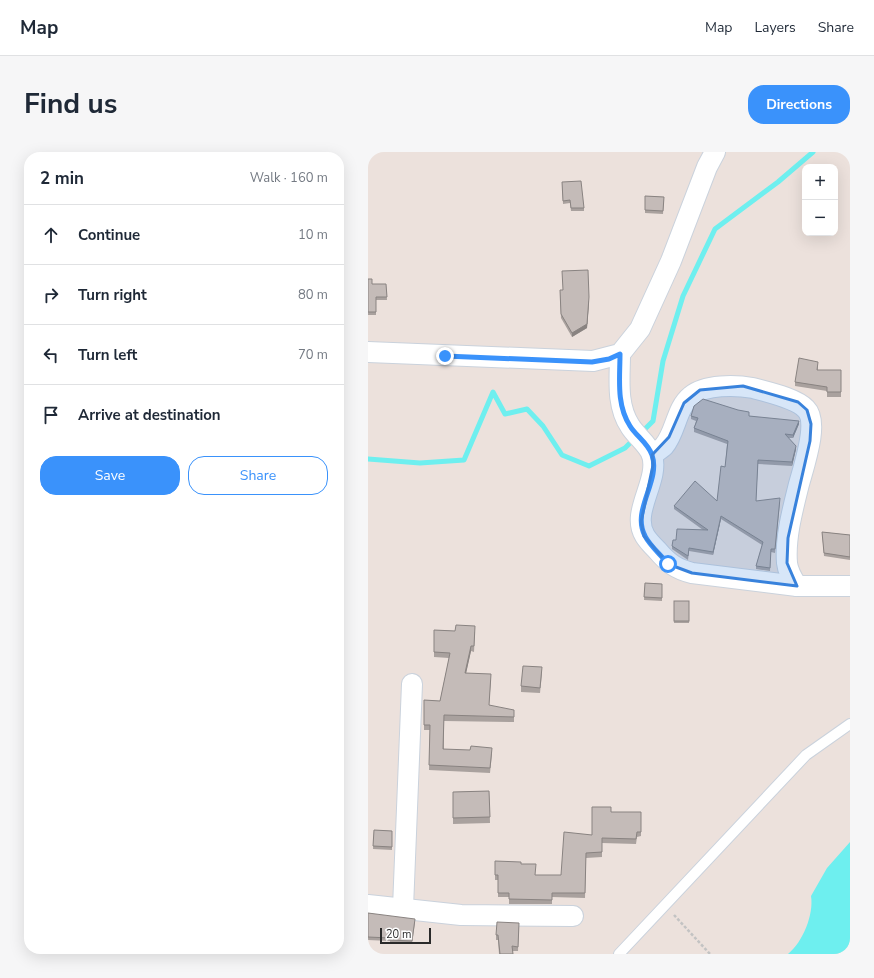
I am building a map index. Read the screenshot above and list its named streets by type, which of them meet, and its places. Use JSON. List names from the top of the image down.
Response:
{
  "scale_bar": "20 m",
  "page": {
    "header": "Map",
    "nav": ["Map", "Layers", "Share"],
    "title": "Find us",
    "buttons": [
      "Directions",
      ["Save", "Share"]
    ],
    "heading": ["2 min", "Walk · 160 m"],
    "map_buttons": ["+", "−"],
    "list": [
      ["Continue", "10 m"],
      ["Turn right", "80 m"],
      ["Turn left", "70 m"],
      "Arrive at destination"
    ],
    "scale": "20 m"
  }
}
